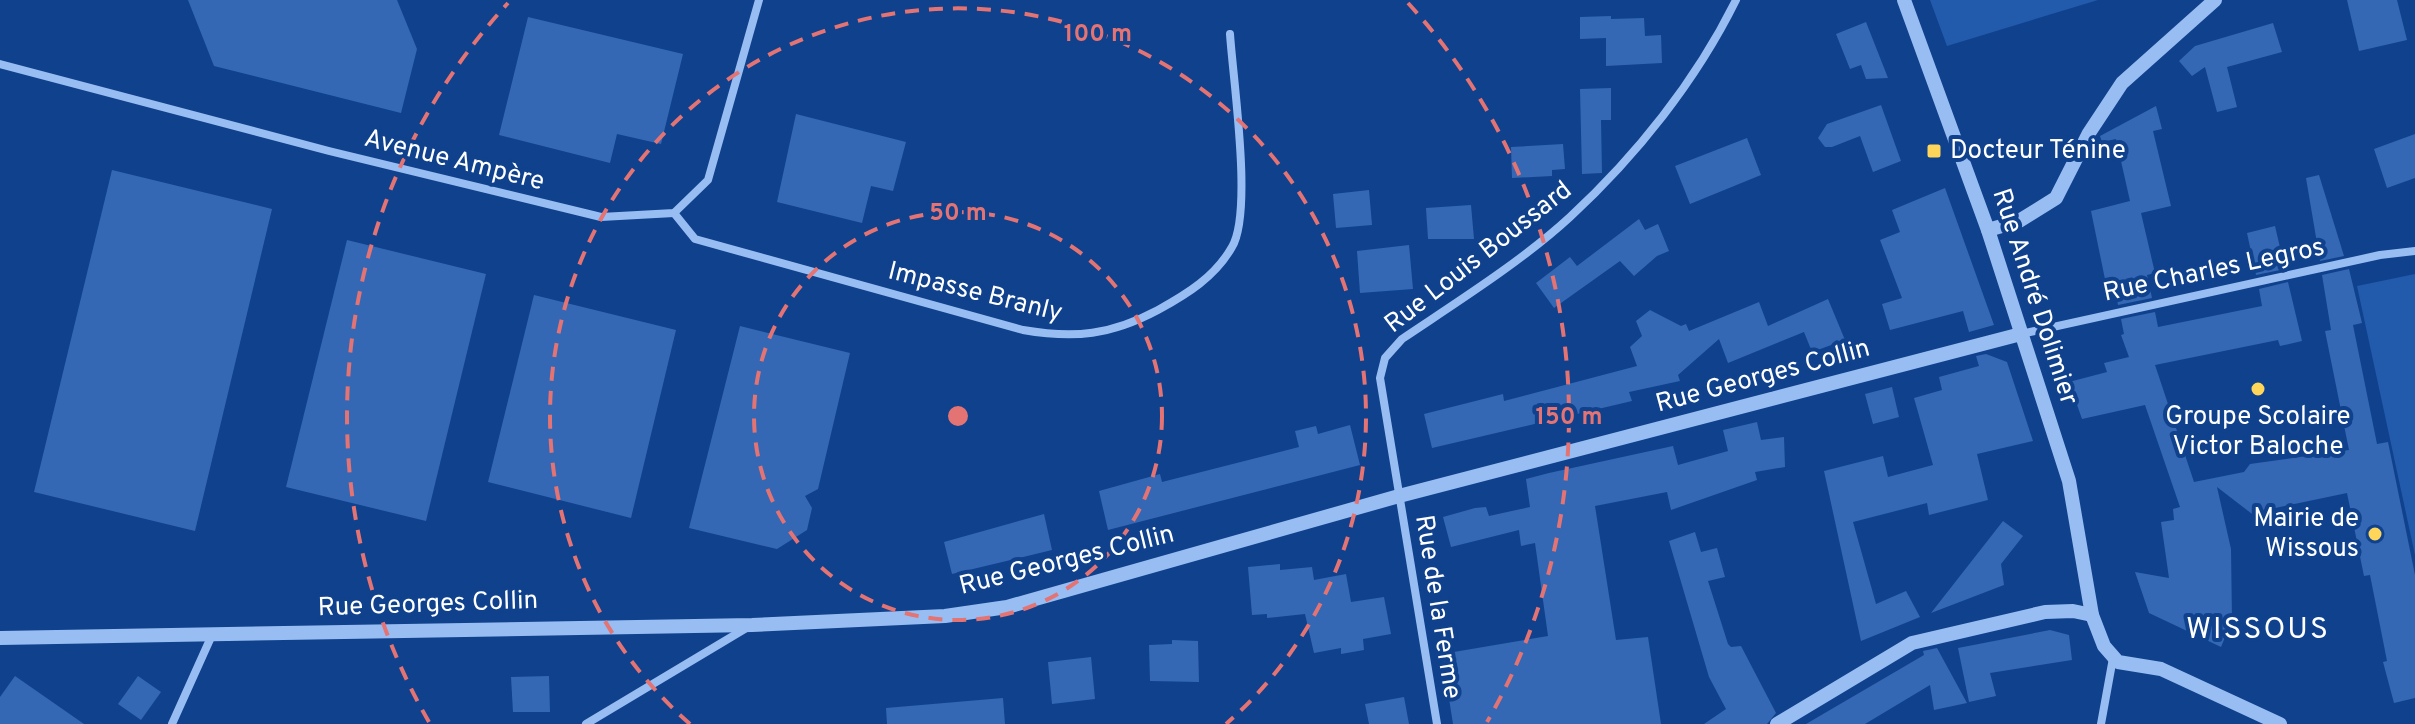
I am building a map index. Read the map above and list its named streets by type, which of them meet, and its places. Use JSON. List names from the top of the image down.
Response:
{
  "streets": {
    "street": [
      "Avenue Ampère",
      "Rue Louis Boussard",
      "Rue Charles Legros",
      "Impasse Branly",
      "Rue André Dolimier",
      "Rue Georges Collin",
      "Rue de la Ferme"
    ]
  },
  "crossings": [
    ["Avenue Ampère", "Impasse Branly"],
    ["Rue Louis Boussard", "Rue Georges Collin"],
    ["Rue Louis Boussard", "Rue de la Ferme"],
    ["Rue Charles Legros", "Rue André Dolimier"],
    ["Rue Charles Legros", "Rue Georges Collin"],
    ["Rue André Dolimier", "Rue Georges Collin"],
    ["Rue Georges Collin", "Rue de la Ferme"]
  ],
  "districts": ["WISSOUS"],
  "places": {
    "transit": ["Docteur Ténine"],
    "other": ["Groupe Scolaire Victor Baloche", "Mairie de Wissous"]
  },
  "rings": ["100 m", "50 m", "150 m"]
}
